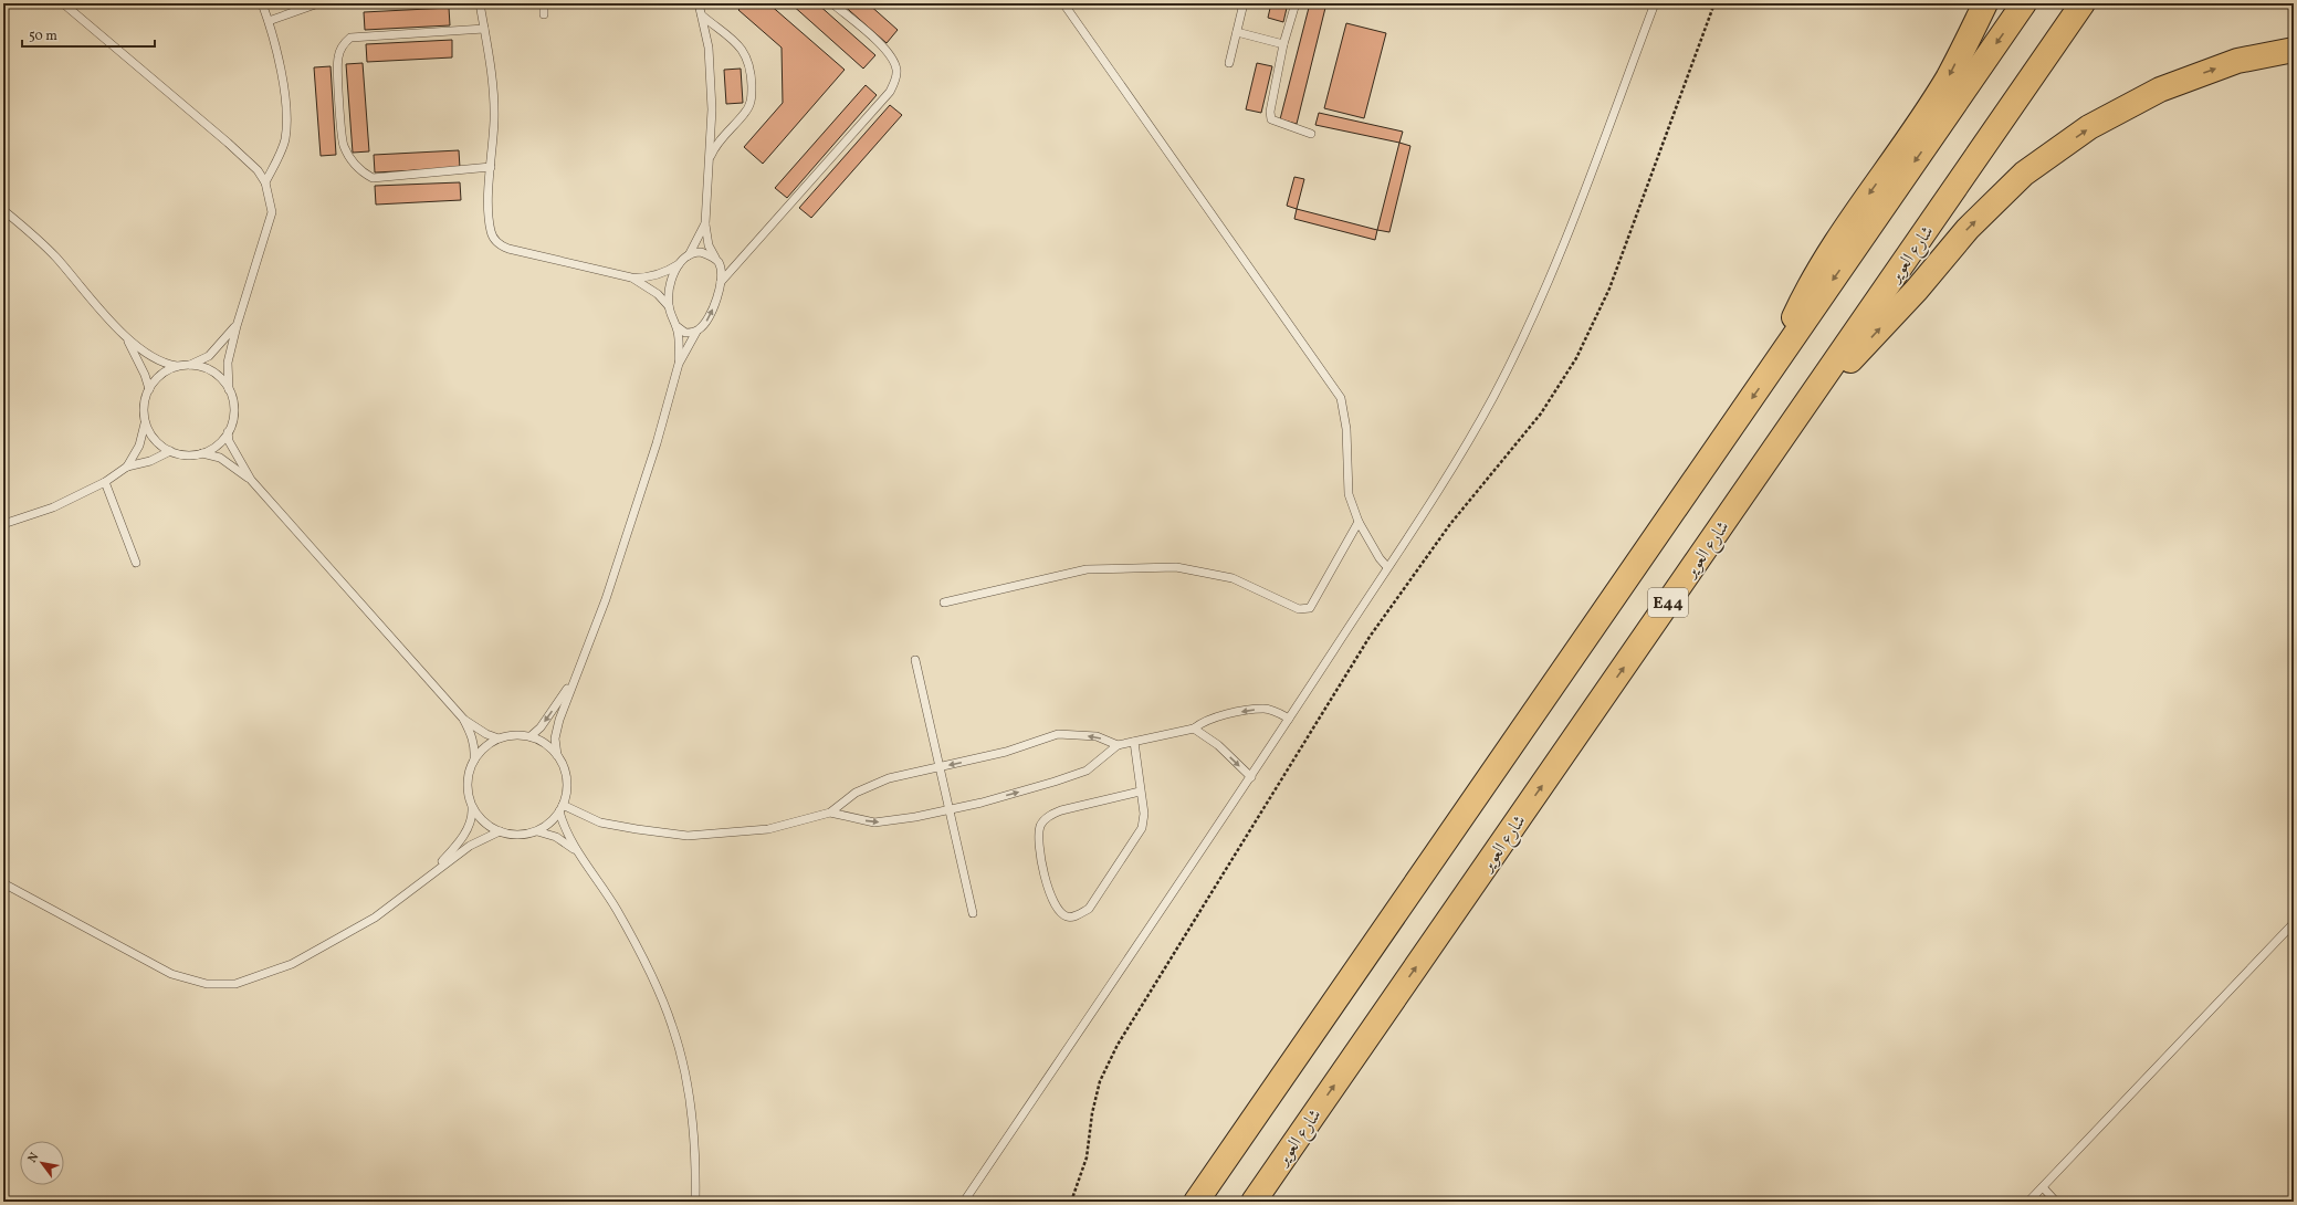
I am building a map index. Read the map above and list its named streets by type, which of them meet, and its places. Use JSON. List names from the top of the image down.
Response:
{
  "streets": {
    "highway": ["شارع العوير", "E44"]
  },
  "scale_bar": "50 m",
  "north": "top left"
}
